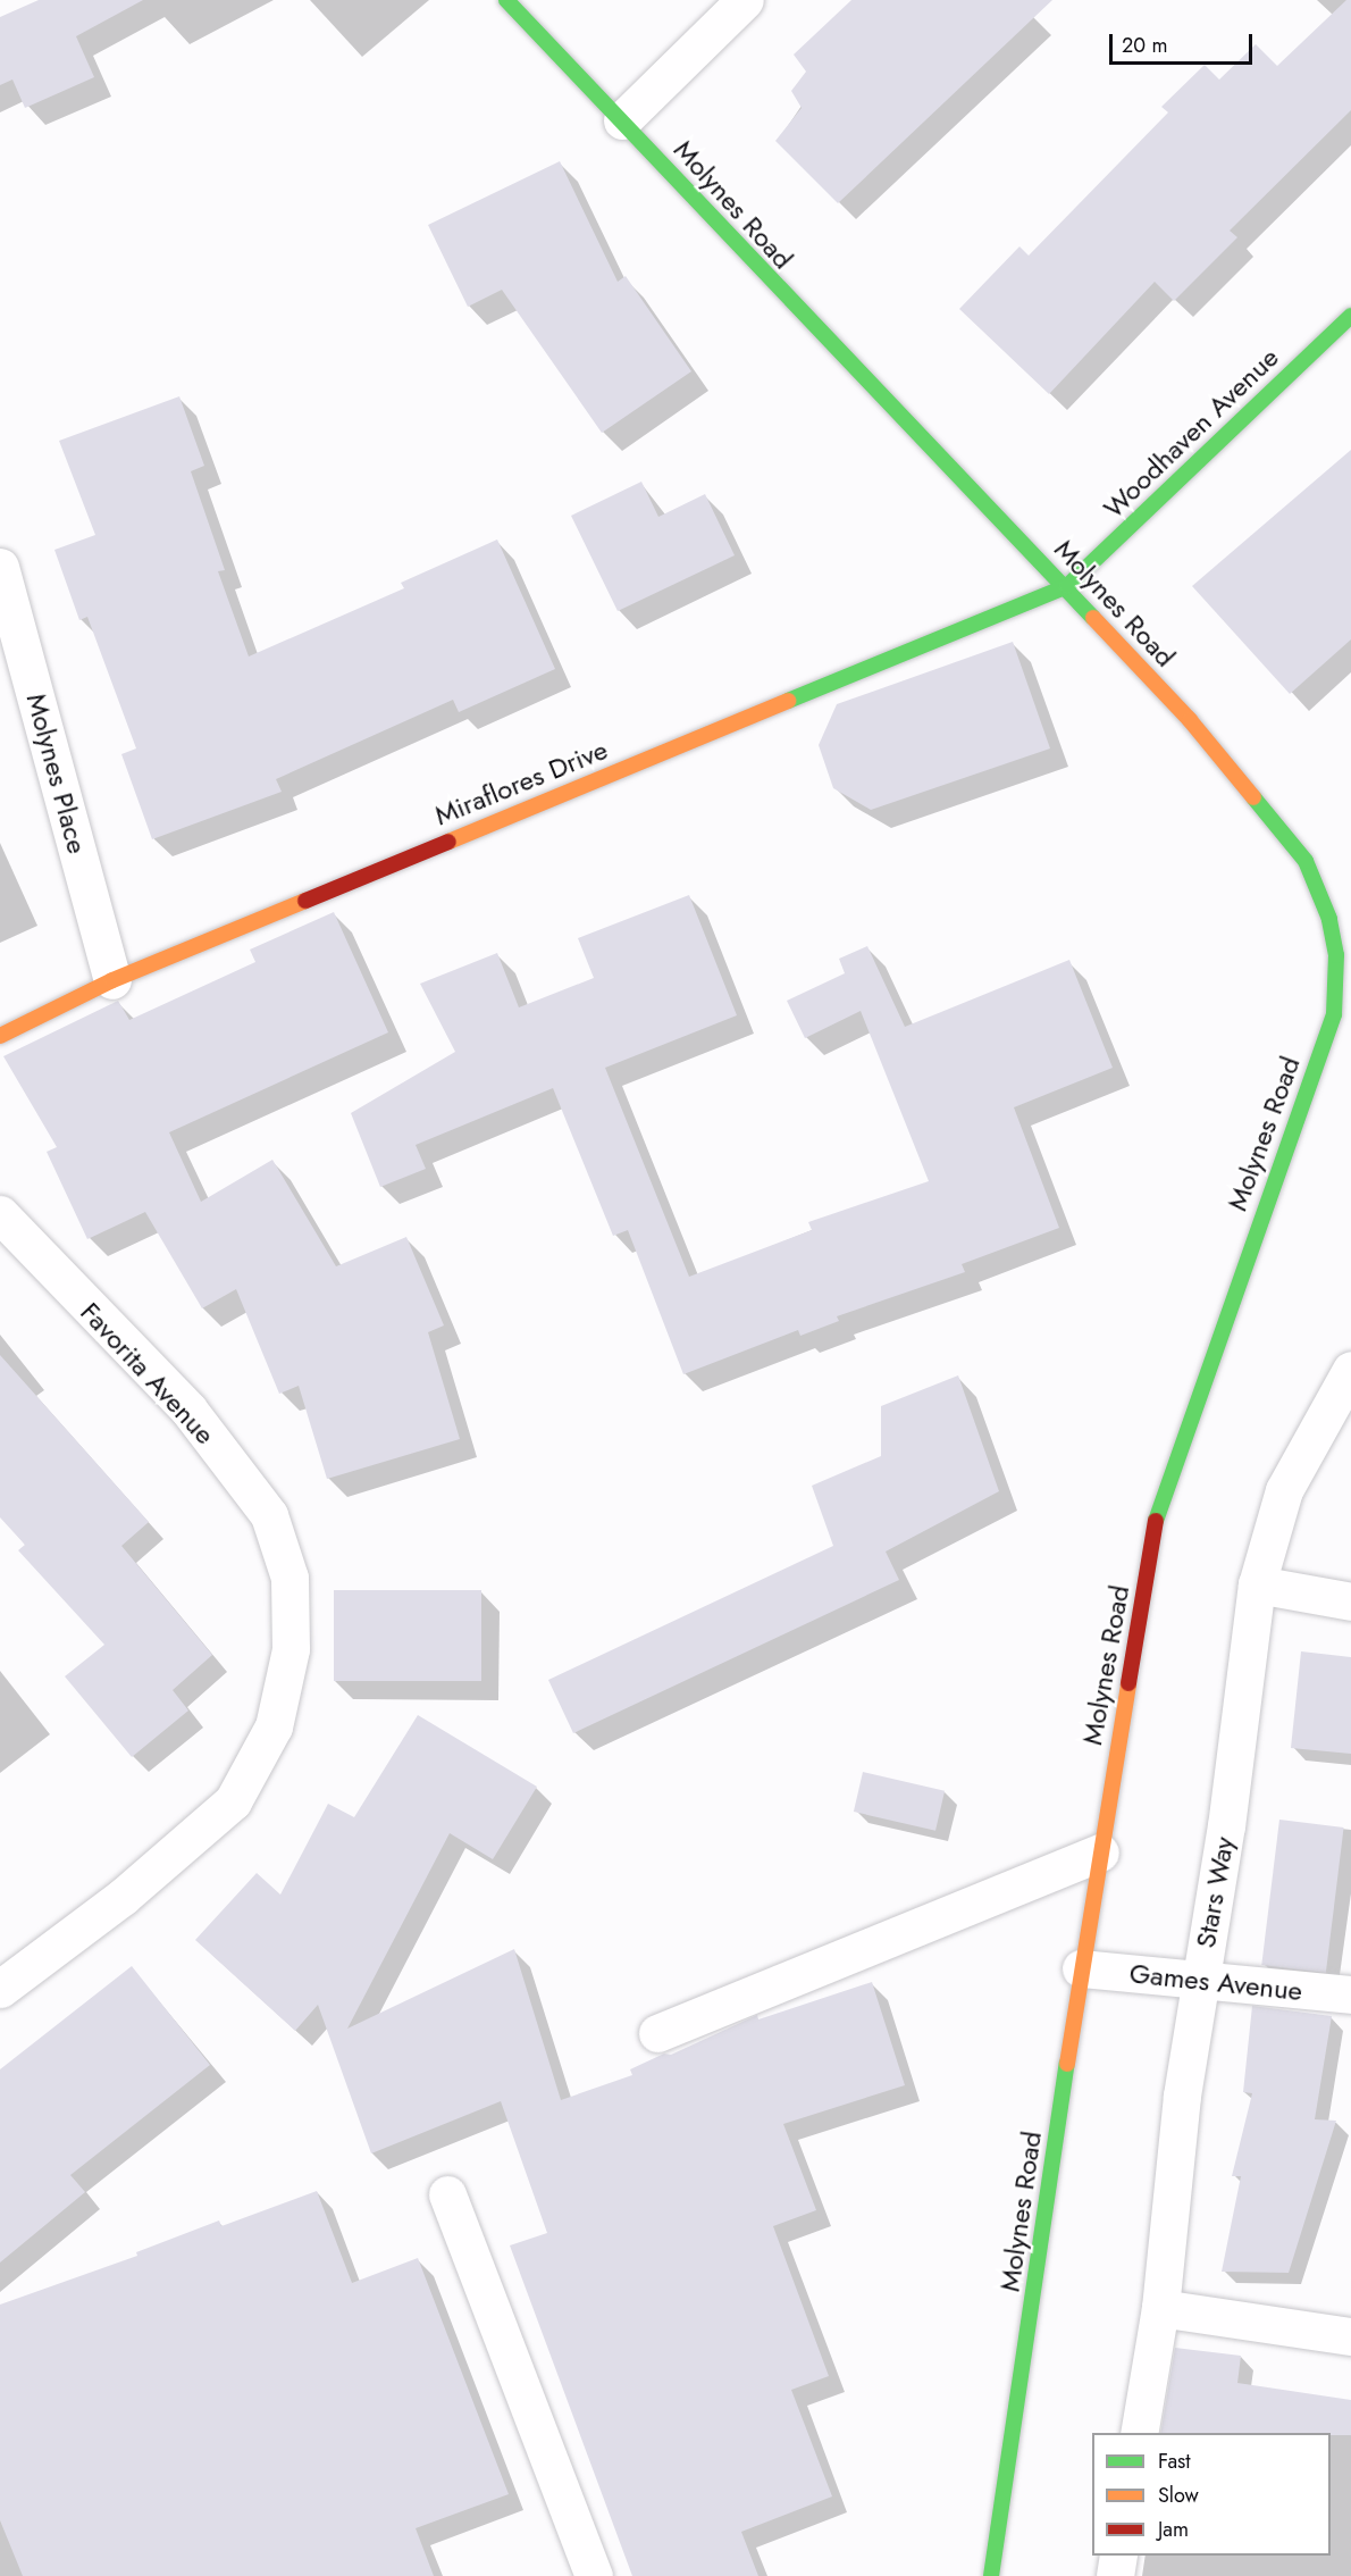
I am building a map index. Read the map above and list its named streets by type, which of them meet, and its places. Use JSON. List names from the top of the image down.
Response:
{
  "streets": {
    "main road": ["Molynes Road", "Woodhaven Avenue", "Miraflores Drive"],
    "street": [
      "Molynes Place",
      "Favorita Avenue",
      "Stars Way",
      "Games Avenue"
    ]
  },
  "crossings": [
    ["Molynes Road", "Woodhaven Avenue"],
    ["Molynes Road", "Miraflores Drive"],
    ["Molynes Road", "Games Avenue"],
    ["Woodhaven Avenue", "Miraflores Drive"],
    ["Molynes Place", "Miraflores Drive"],
    ["Stars Way", "Games Avenue"]
  ],
  "legend": ["Fast", "Slow", "Jam"],
  "scale_bar": "20 m"
}
